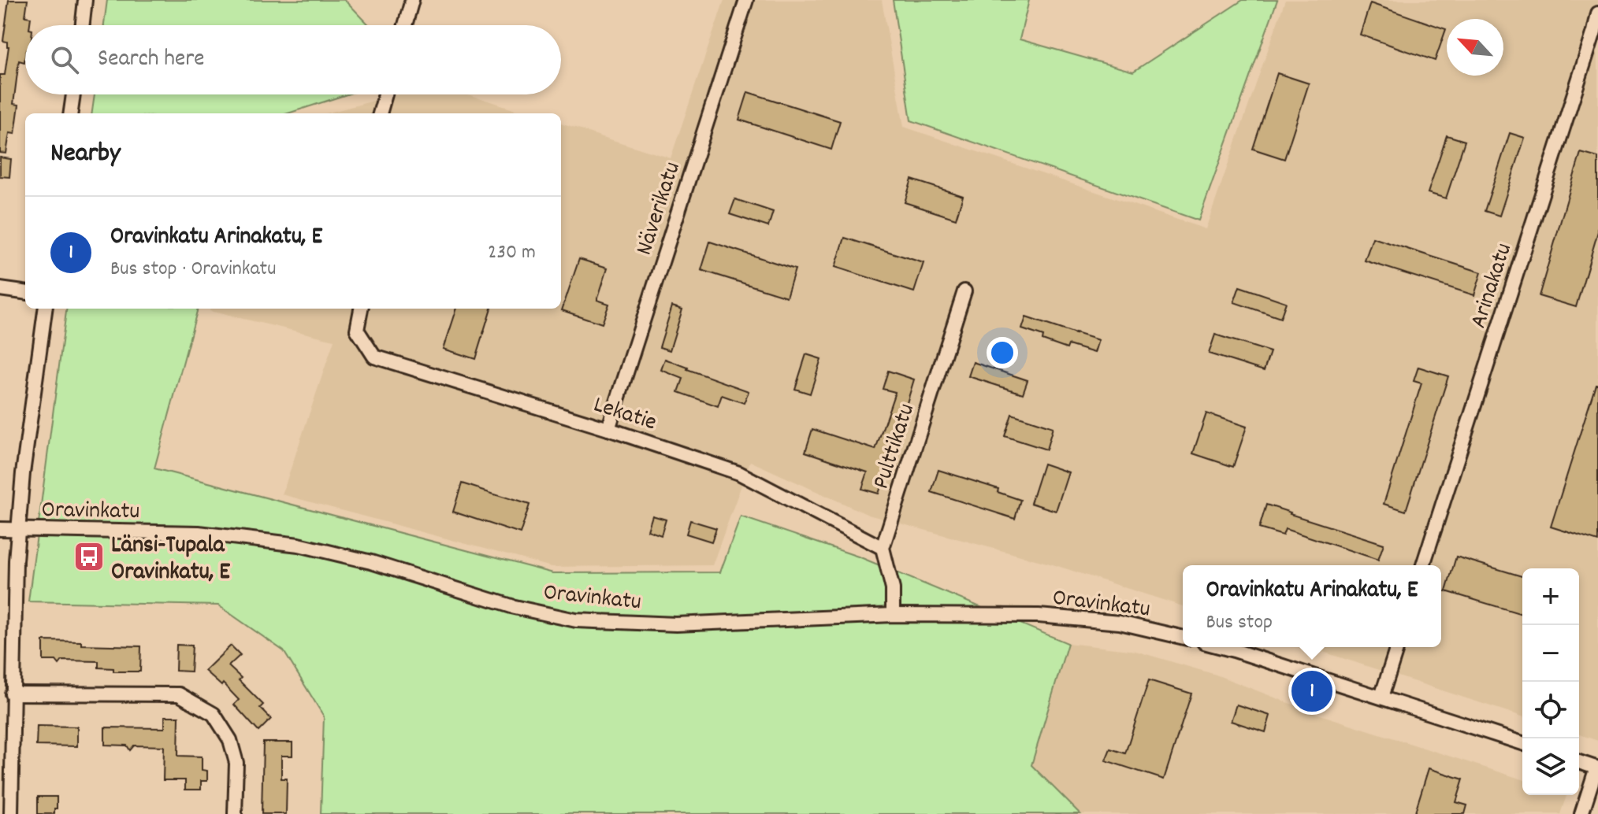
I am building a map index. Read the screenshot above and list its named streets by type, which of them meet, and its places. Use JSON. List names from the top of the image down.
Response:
{
  "streets": {
    "street": [
      "Näverikatu",
      "Arinakatu",
      "Lekatie",
      "Pulttikatu",
      "Oravinkatu"
    ]
  },
  "crossings": [
    ["Näverikatu", "Lekatie"],
    ["Lekatie", "Pulttikatu"]
  ],
  "places": {
    "bus stop": ["Länsi-Tupala Oravinkatu, E"]
  },
  "north": "top left",
  "page": {
    "search": "Search here",
    "heading": "Nearby",
    "list": [
      {
        "mark": "1",
        "name": "Oravinkatu Arinakatu, E",
        "note": "Bus stop · Oravinkatu",
        "value": "230 m"
      }
    ],
    "popup": ["Oravinkatu Arinakatu, E", "Bus stop"],
    "map_buttons": ["+", "−"],
    "pins": "1"
  }
}
